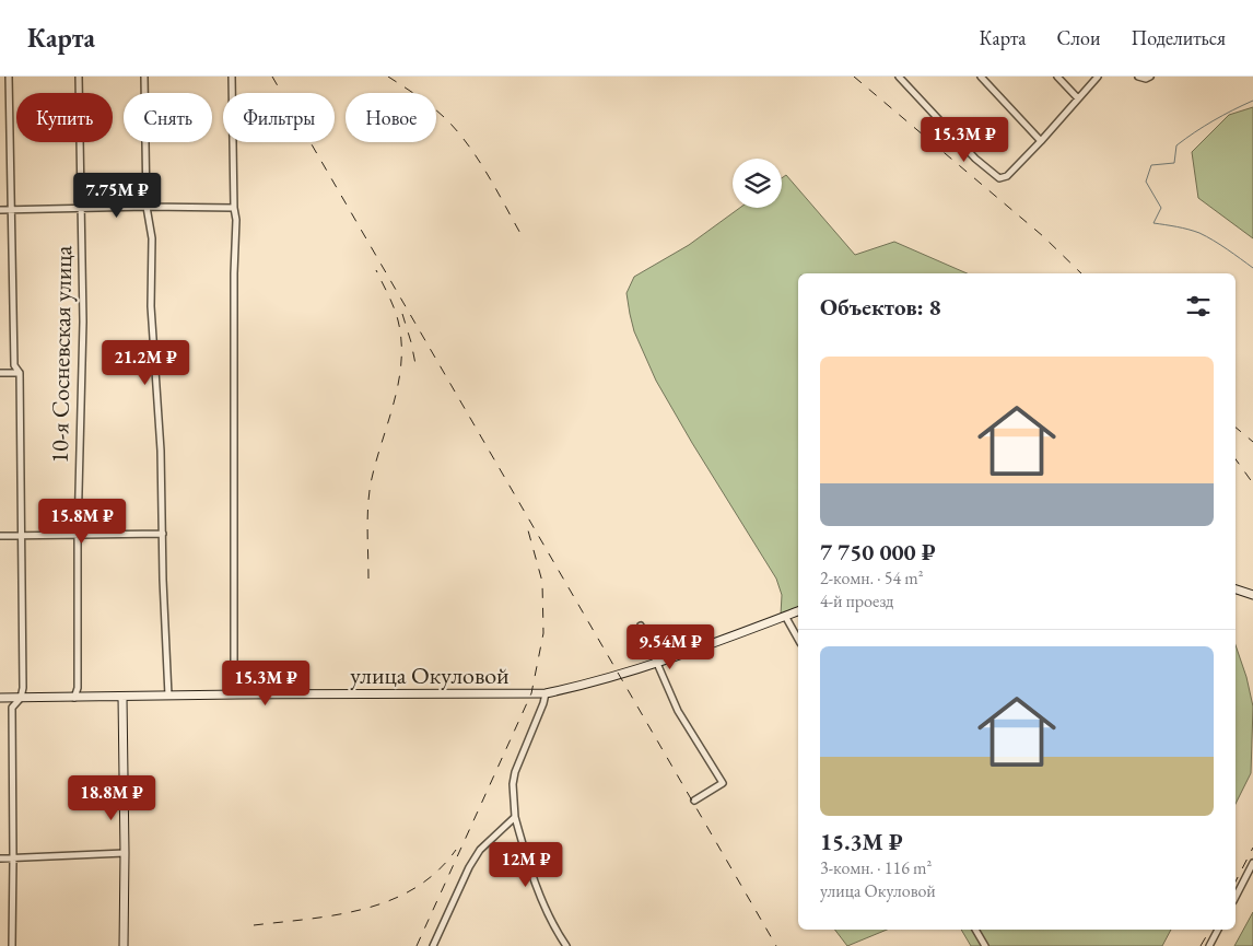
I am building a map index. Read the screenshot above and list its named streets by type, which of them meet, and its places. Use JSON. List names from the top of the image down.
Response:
{
  "streets": {
    "street": ["10-я Сосневская улица", "улица Окуловой"]
  },
  "crossings": [
    ["10-я Сосневская улица", "улица Окуловой"]
  ],
  "page": {
    "header": "Карта",
    "nav": ["Карта", "Слои", "Поделиться"],
    "chip": [
      "Купить",
      "Снять",
      "Фильтры",
      "Новое"
    ],
    "price": [
      "15.3M ₽",
      "7.75M ₽",
      "21.2M ₽",
      "15.8M ₽",
      "9.54M ₽",
      "15.3M ₽",
      "18.8M ₽",
      "12M ₽"
    ],
    "heading": "Объектов: 8",
    "list": [
      {
        "name": "7 750 000 ₽",
        "note": "2-комн. · 54 m² · 4-й проезд"
      },
      {
        "name": "15.3M ₽",
        "note": "3-комн. · 116 m² · улица Окуловой"
      }
    ]
  }
}
